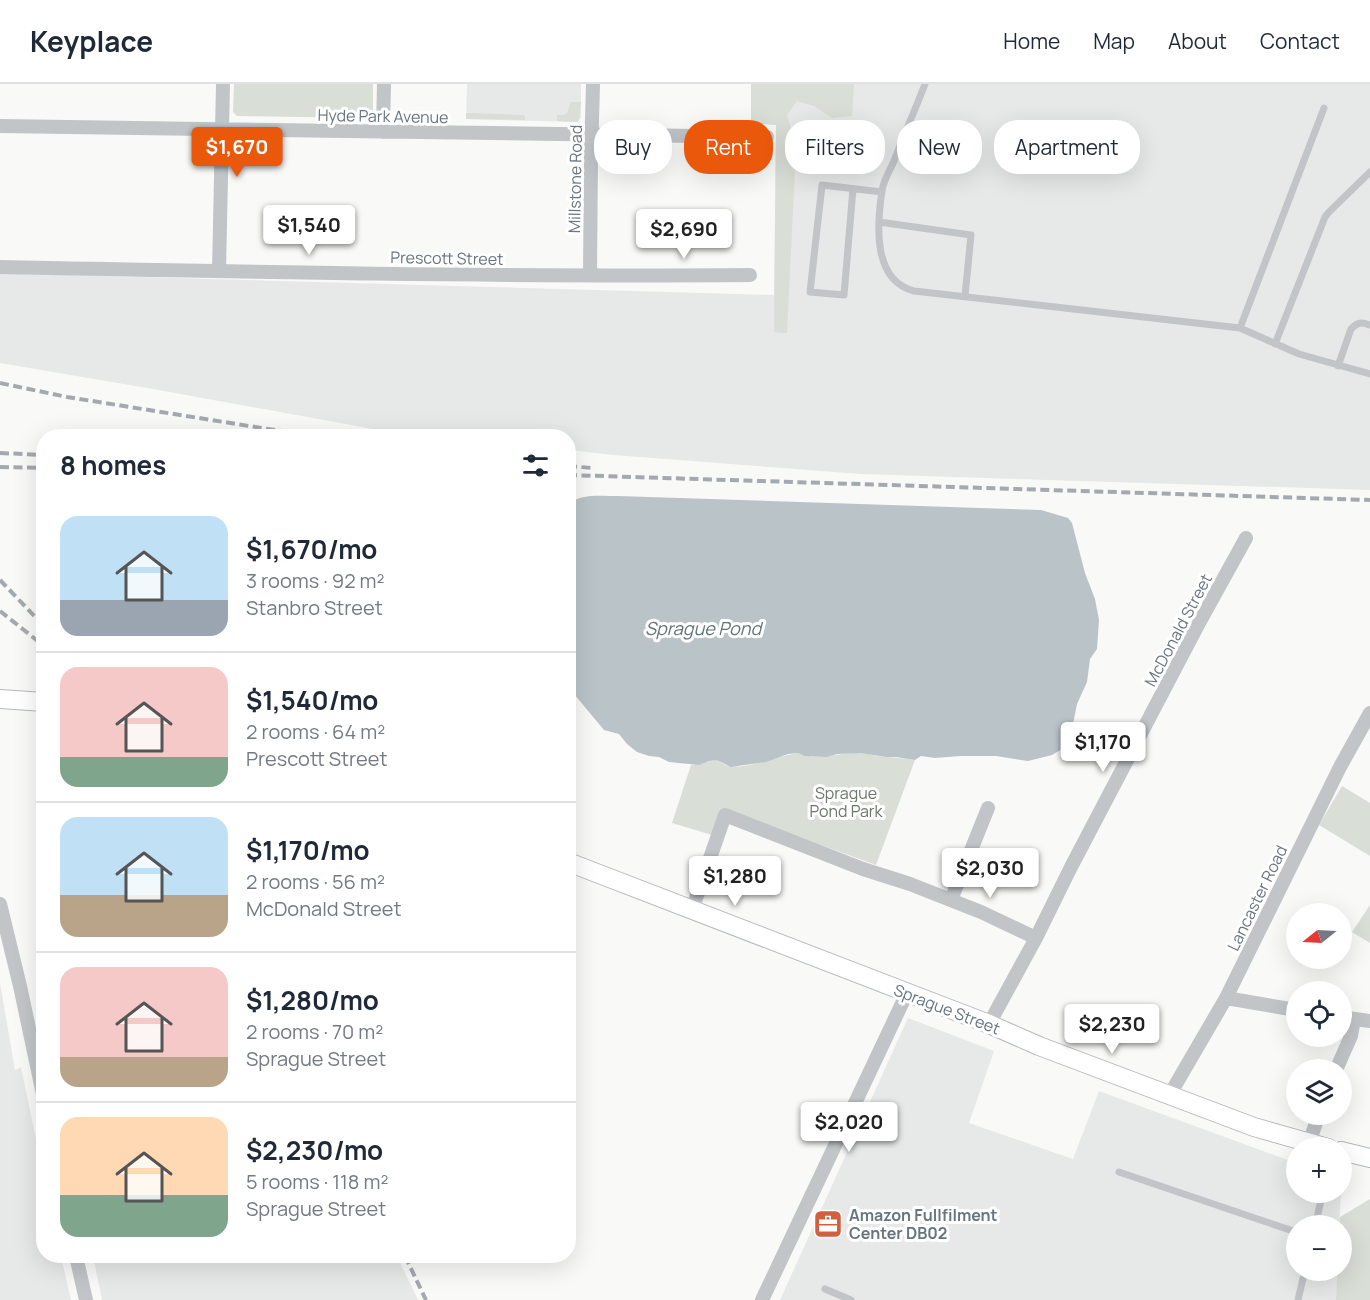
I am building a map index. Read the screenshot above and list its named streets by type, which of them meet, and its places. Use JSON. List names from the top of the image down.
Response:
{
  "streets": {
    "main road": ["Sprague Street"],
    "street": [
      "Hyde Park Avenue",
      "Millstone Road",
      "Prescott Street",
      "McDonald Street",
      "Lancaster Road"
    ]
  },
  "crossings": [
    ["Hyde Park Avenue", "Millstone Road"],
    ["Millstone Road", "Prescott Street"],
    ["McDonald Street", "Sprague Street"],
    ["Lancaster Road", "Sprague Street"]
  ],
  "water": ["Sprague Pond"],
  "parks": ["Sprague Pond Park"],
  "places": {
    "office": ["Amazon Fullfilment Center DB02"]
  },
  "north": "left",
  "page": {
    "header": "Keyplace",
    "nav": [
      "Home",
      "Map",
      "About",
      "Contact"
    ],
    "chip": [
      "Buy",
      "Rent",
      "Filters",
      "New",
      "Apartment"
    ],
    "price": [
      "$1,670",
      "$1,540",
      "$2,690",
      "$1,170",
      "$2,030",
      "$1,280",
      "$2,230",
      "$2,020"
    ],
    "heading": "8 homes",
    "list": [
      {
        "name": "$1,670/mo",
        "note": "3 rooms · 92 m² · Stanbro Street"
      },
      {
        "name": "$1,540/mo",
        "note": "2 rooms · 64 m² · Prescott Street"
      },
      {
        "name": "$1,170/mo",
        "note": "2 rooms · 56 m² · McDonald Street"
      },
      {
        "name": "$1,280/mo",
        "note": "2 rooms · 70 m² · Sprague Street"
      },
      {
        "name": "$2,230/mo",
        "note": "5 rooms · 118 m² · Sprague Street"
      }
    ],
    "map_buttons": ["+", "−"]
  }
}
